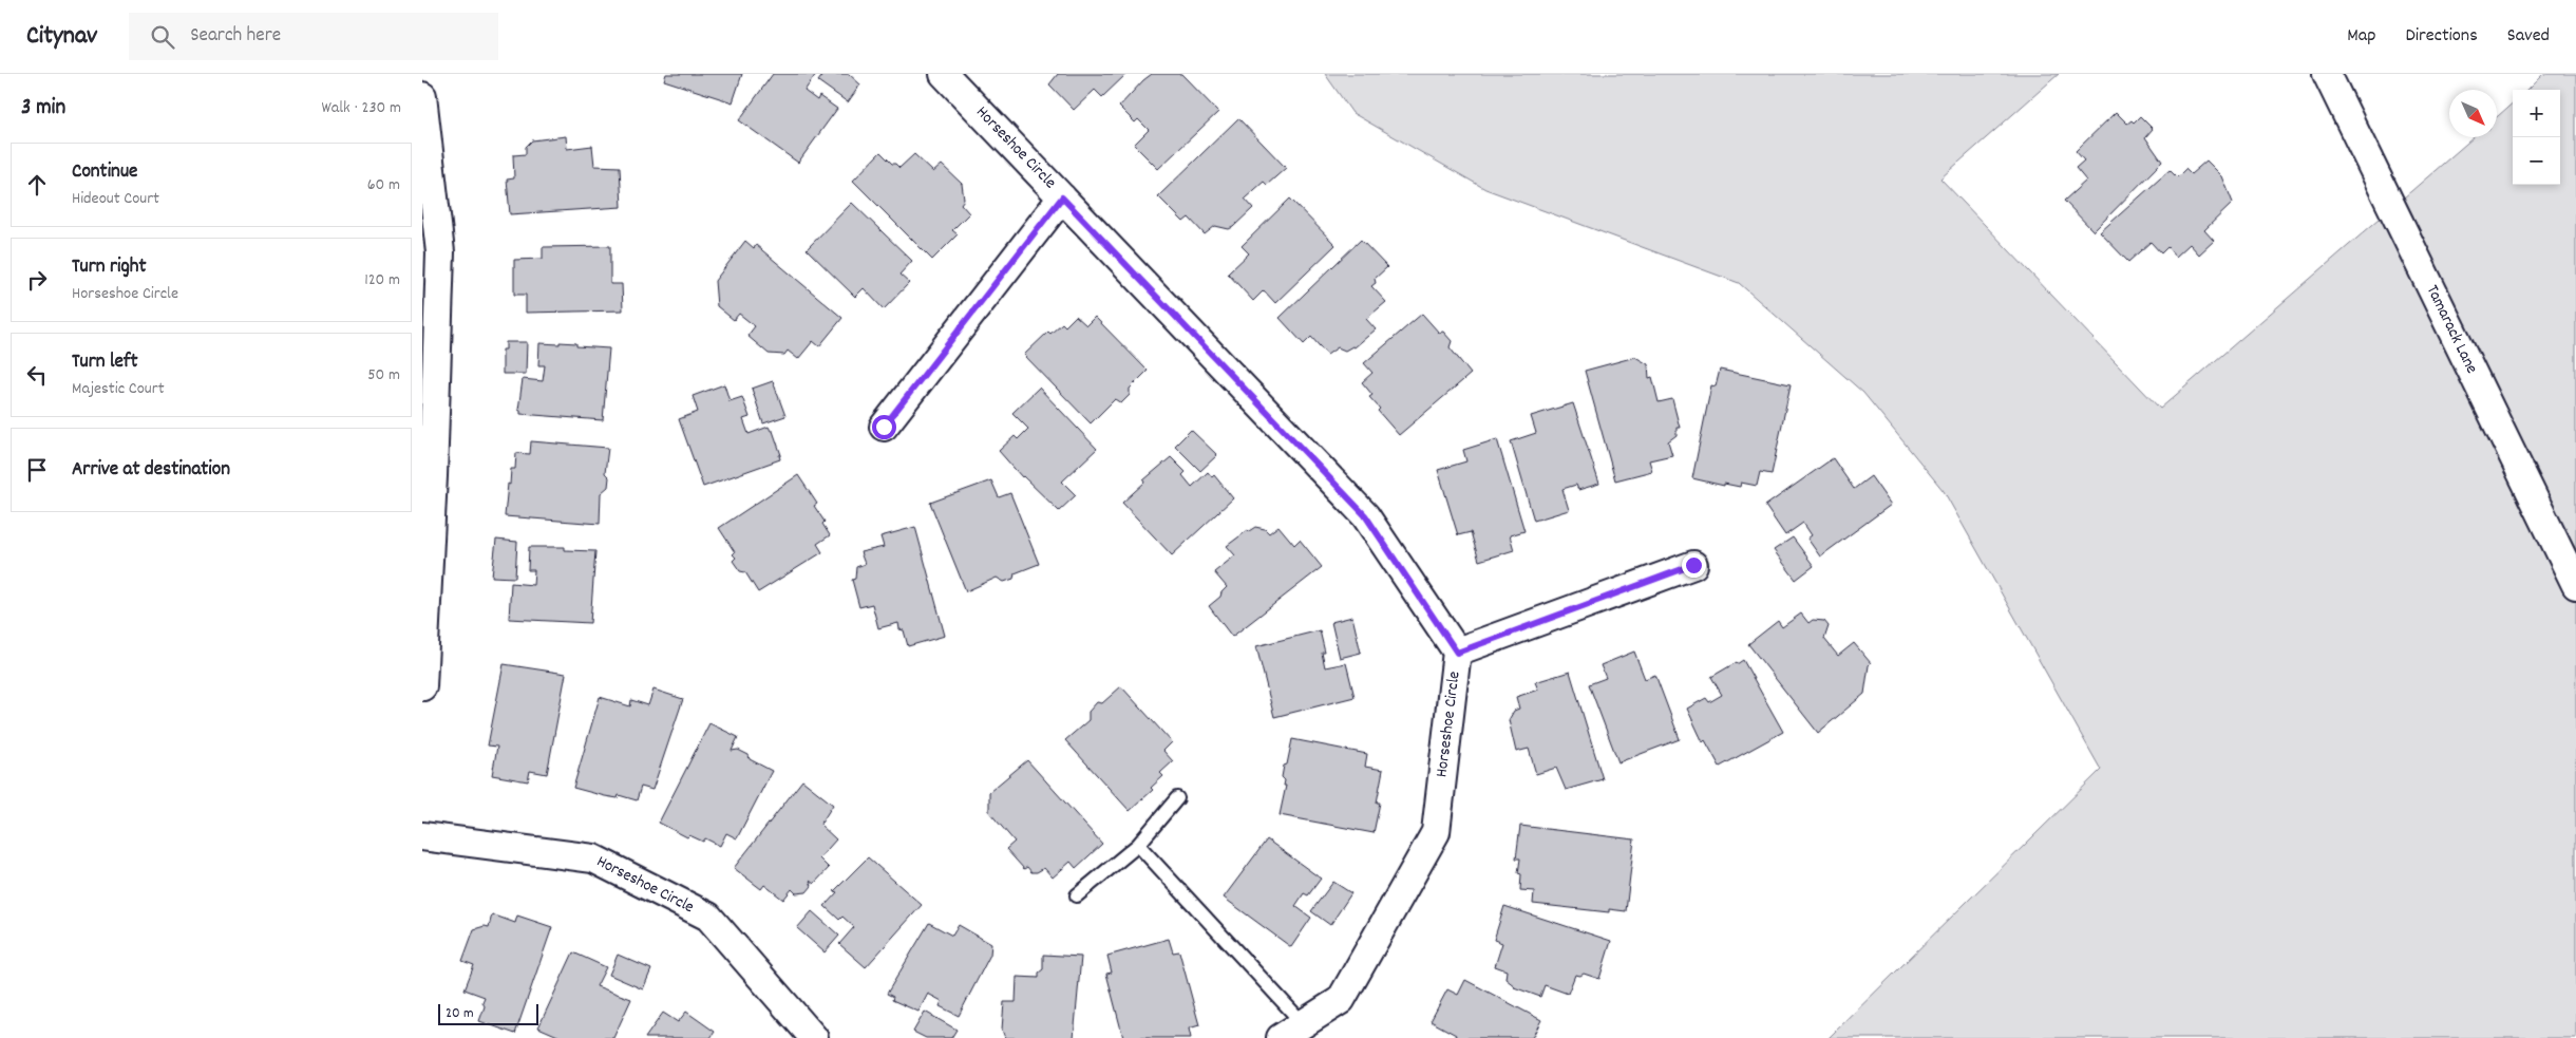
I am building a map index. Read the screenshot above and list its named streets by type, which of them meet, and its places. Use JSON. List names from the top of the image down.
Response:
{
  "streets": {
    "street": ["Horseshoe Circle", "Tamarack Lane"]
  },
  "scale_bar": "20 m",
  "north": "bottom right",
  "page": {
    "header": "Citynav",
    "search": "Search here",
    "nav": ["Map", "Directions", "Saved"],
    "heading": ["3 min", "Walk · 230 m"],
    "map_buttons": ["+", "−"],
    "list": [
      ["Continue", "Hideout Court", "60 m"],
      ["Turn right", "Horseshoe Circle", "120 m"],
      ["Turn left", "Majestic Court", "50 m"],
      "Arrive at destination"
    ],
    "scale": "20 m"
  }
}
